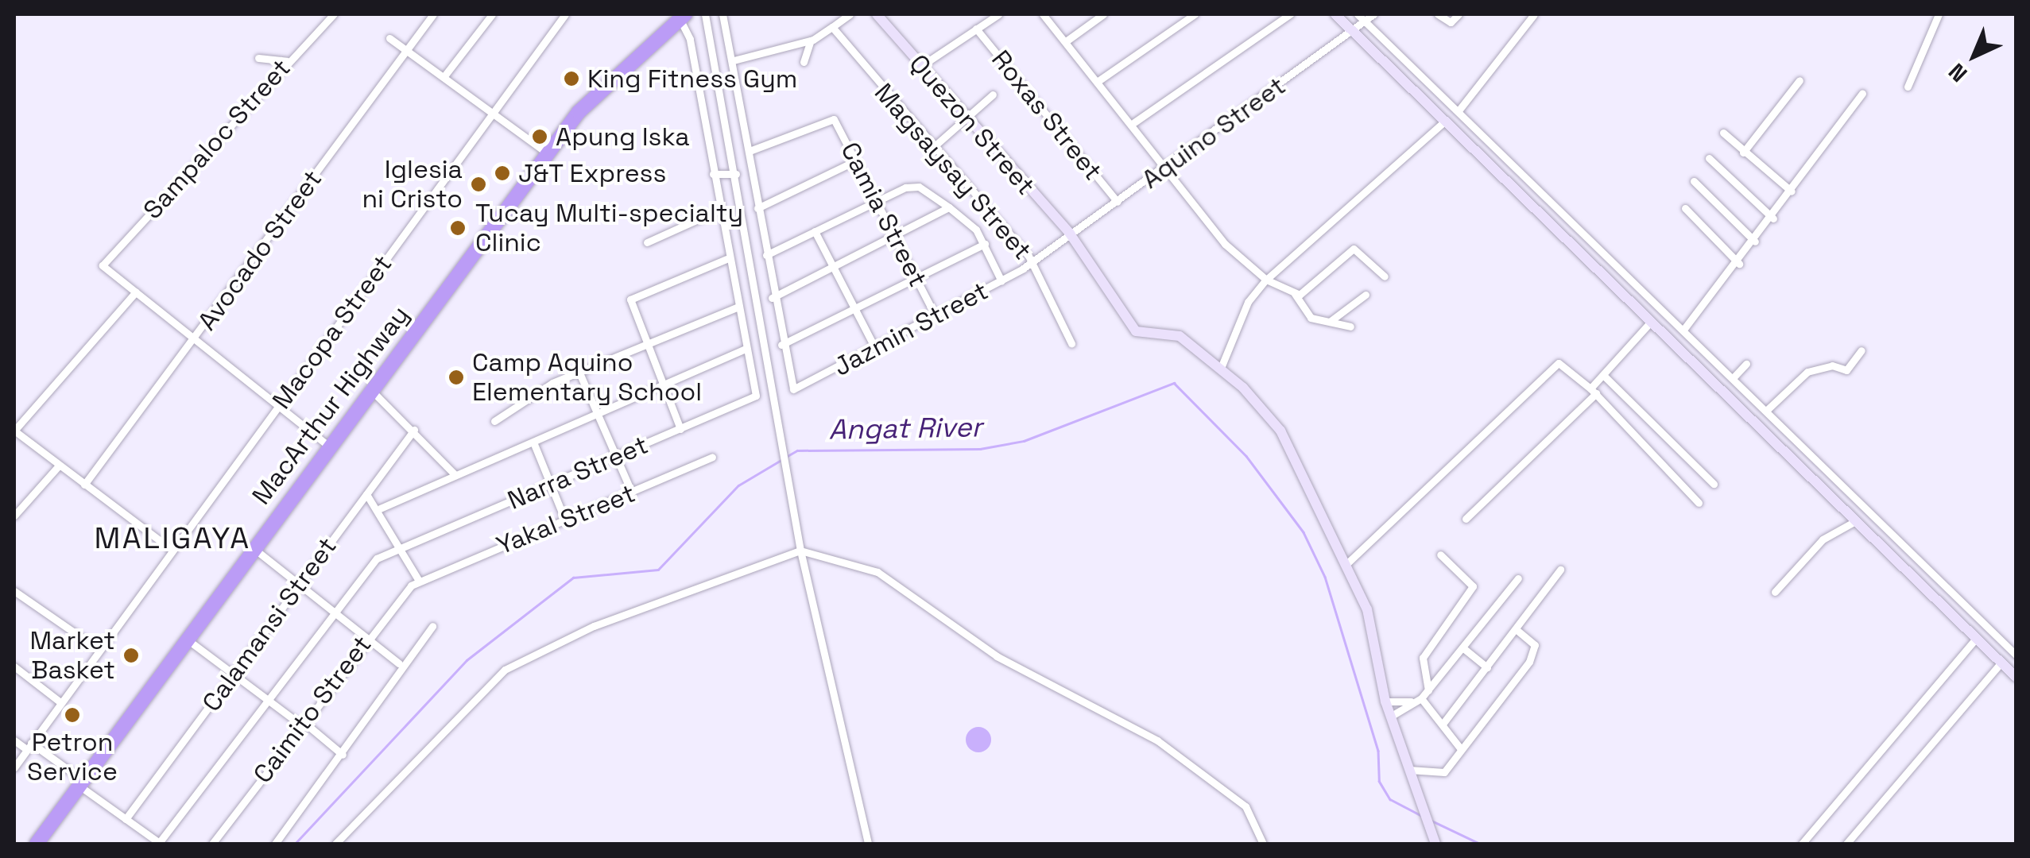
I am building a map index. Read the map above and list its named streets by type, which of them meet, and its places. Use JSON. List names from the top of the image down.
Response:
{
  "streets": {
    "highway": ["MacArthur Highway"],
    "street": [
      "Roxas Street",
      "Quezon Street",
      "Aquino Street",
      "Sampaloc Street",
      "Magsaysay Street",
      "Camia Street",
      "Avocado Street",
      "Jazmin Street",
      "Macopa Street",
      "Narra Street",
      "Yakal Street",
      "Calamansi Street",
      "Caimito Street"
    ]
  },
  "crossings": [
    ["Roxas Street", "Aquino Street"],
    ["Quezon Street", "Aquino Street"],
    ["Quezon Street", "Magsaysay Street"],
    ["Quezon Street", "Jazmin Street"],
    ["Aquino Street", "Magsaysay Street"],
    ["Aquino Street", "Jazmin Street"],
    ["Magsaysay Street", "Jazmin Street"],
    ["Camia Street", "Jazmin Street"],
    ["Yakal Street", "Caimito Street"]
  ],
  "districts": ["MALIGAYA"],
  "water": ["Angat River"],
  "places": [
    "King Fitness Gym",
    "Apung Iska",
    "J&T Express",
    "Iglesia ni Cristo",
    "Tucay Multi-specialty Clinic",
    "Camp Aquino Elementary School",
    "Market Basket",
    "Petron Service"
  ],
  "north": "bottom left"
}
